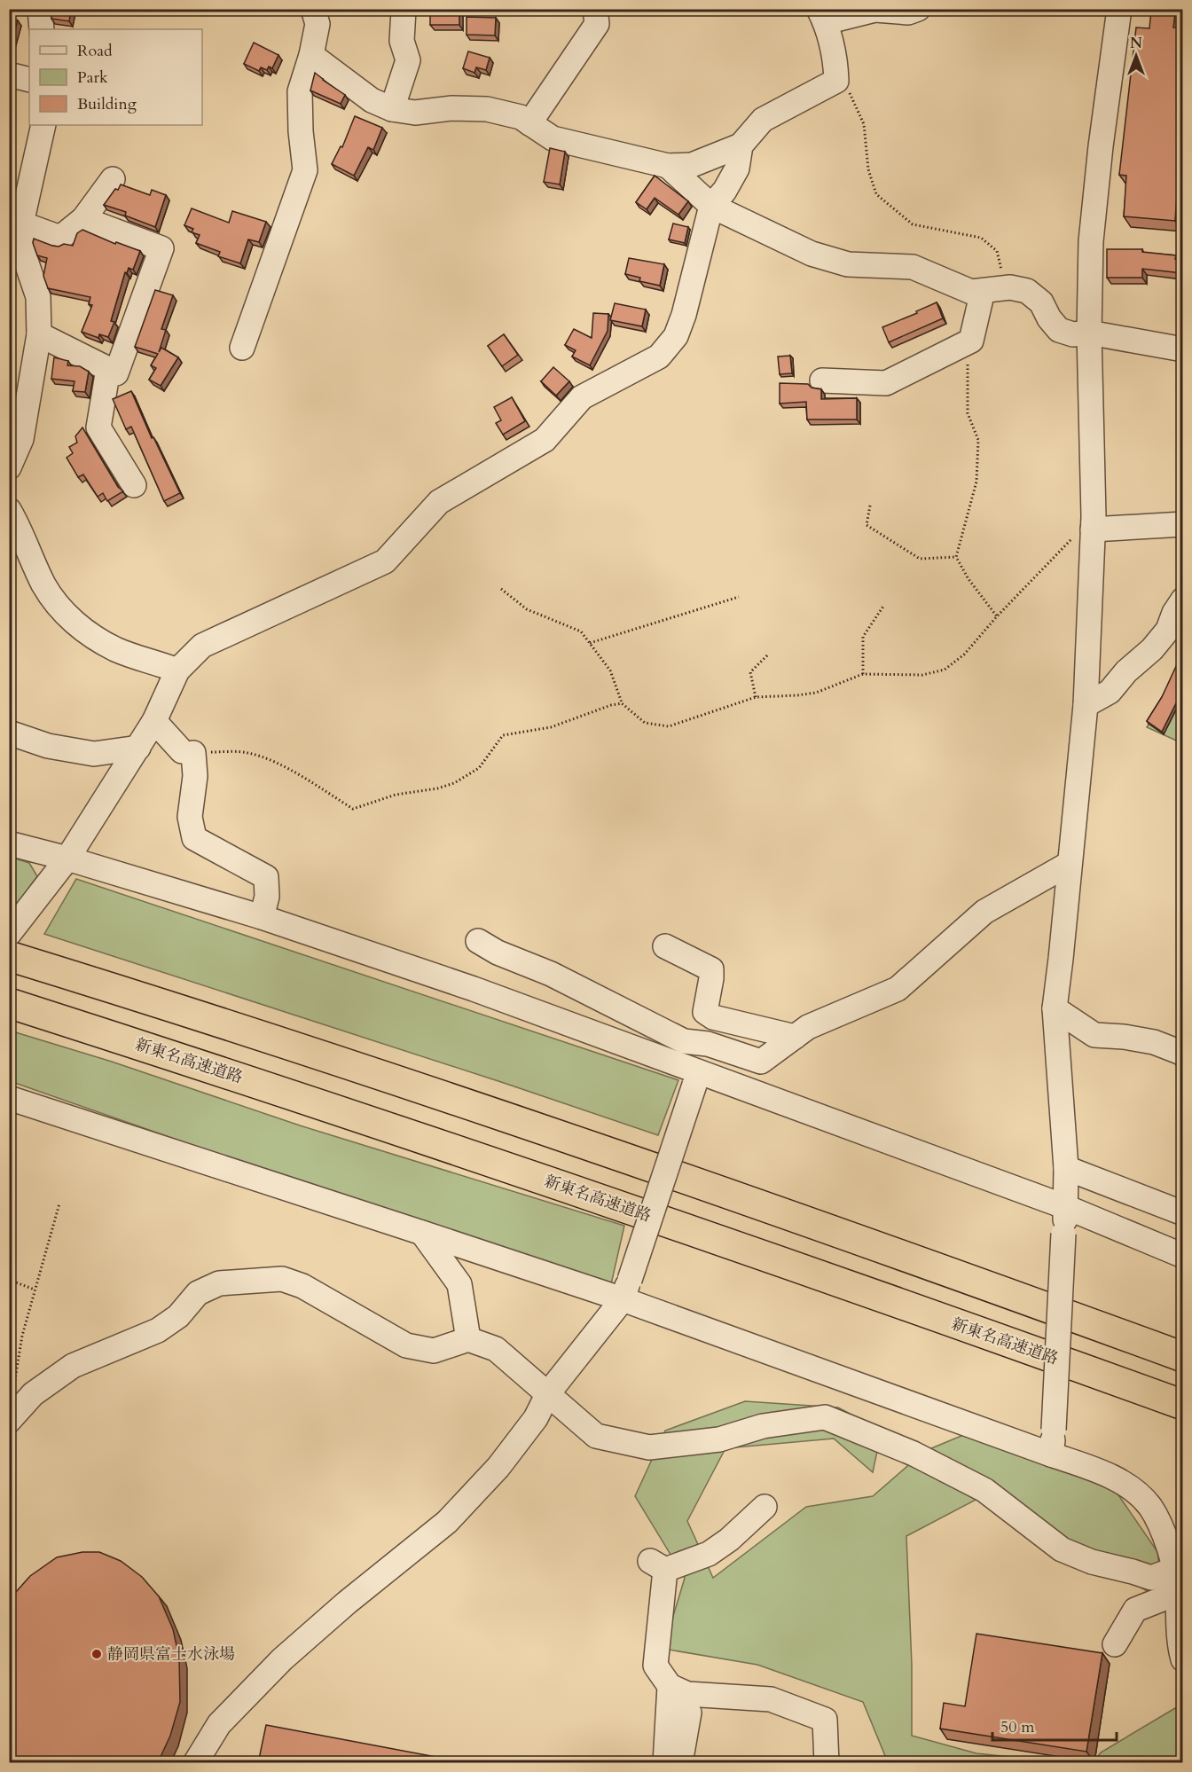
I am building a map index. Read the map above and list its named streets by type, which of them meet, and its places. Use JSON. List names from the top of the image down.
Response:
{
  "streets": {
    "highway": ["新東名高速道路"]
  },
  "places": ["静岡県富士水泳場"],
  "legend": ["Road", "Park", "Building"],
  "scale_bar": "50 m",
  "north": "top"
}
